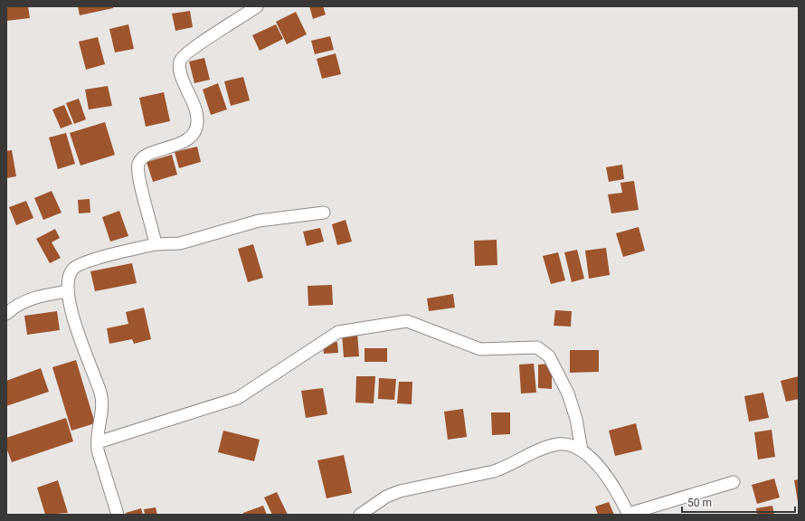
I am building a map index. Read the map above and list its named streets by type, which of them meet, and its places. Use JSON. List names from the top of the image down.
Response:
{
  "scale_bar": "50 m"
}
